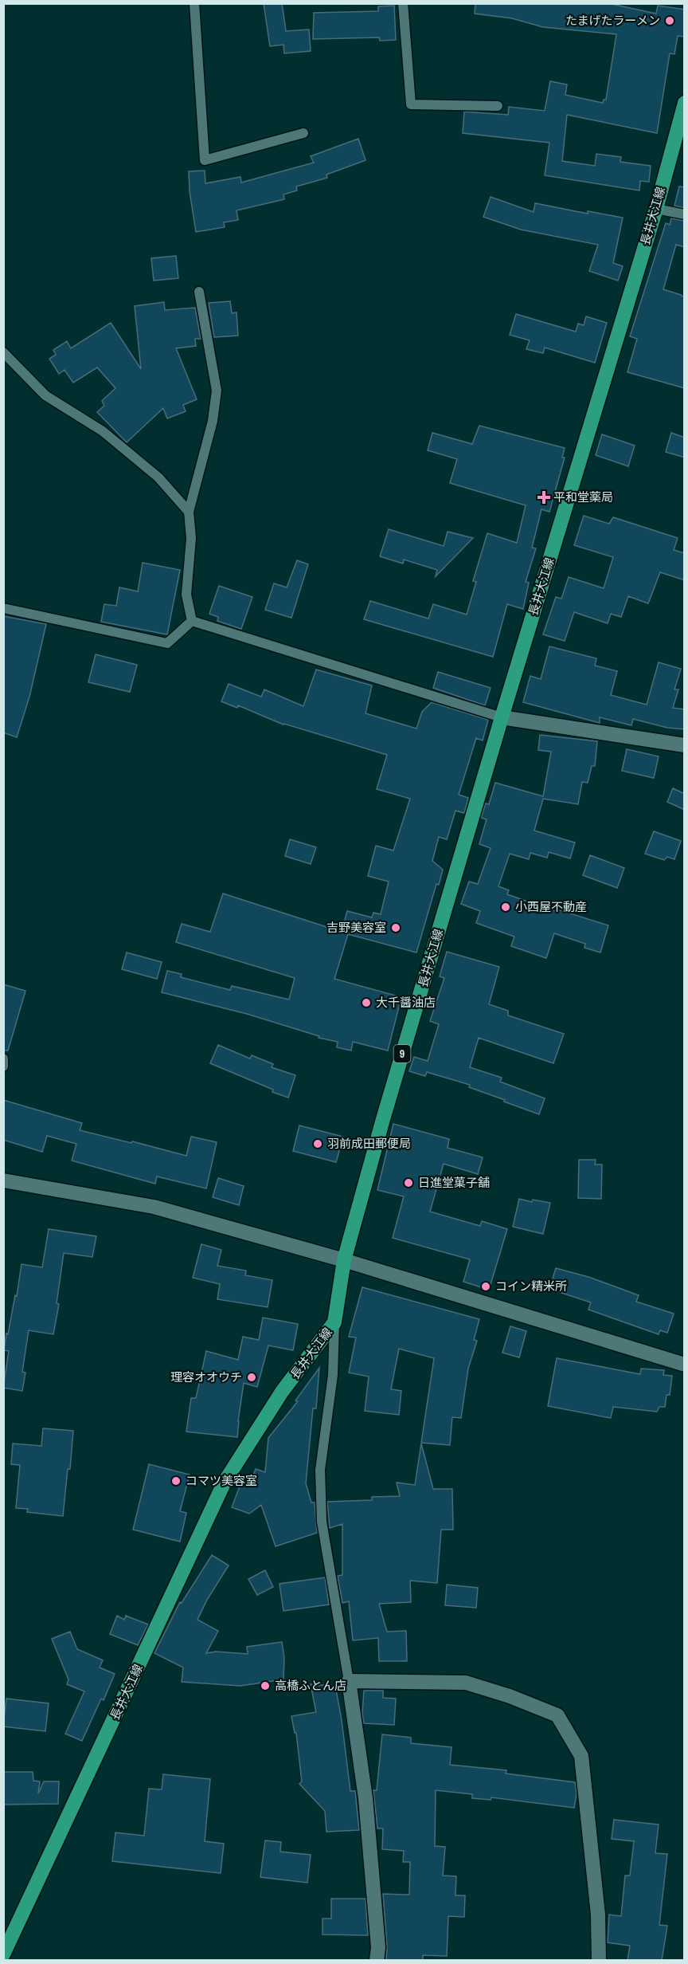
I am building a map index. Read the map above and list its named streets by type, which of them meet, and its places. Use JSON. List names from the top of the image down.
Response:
{
  "streets": {
    "main road": ["長井大江線", "9"]
  },
  "places": {
    "other": [
      "たまげたラーメン",
      "小西屋不動産",
      "吉野美容室",
      "大千醤油店",
      "羽前成田郵便局",
      "日進堂菓子舗",
      "コイン精米所",
      "理容オオウチ",
      "コマツ美容室",
      "高橋ふとん店"
    ],
    "health": ["平和堂薬局"]
  }
}
